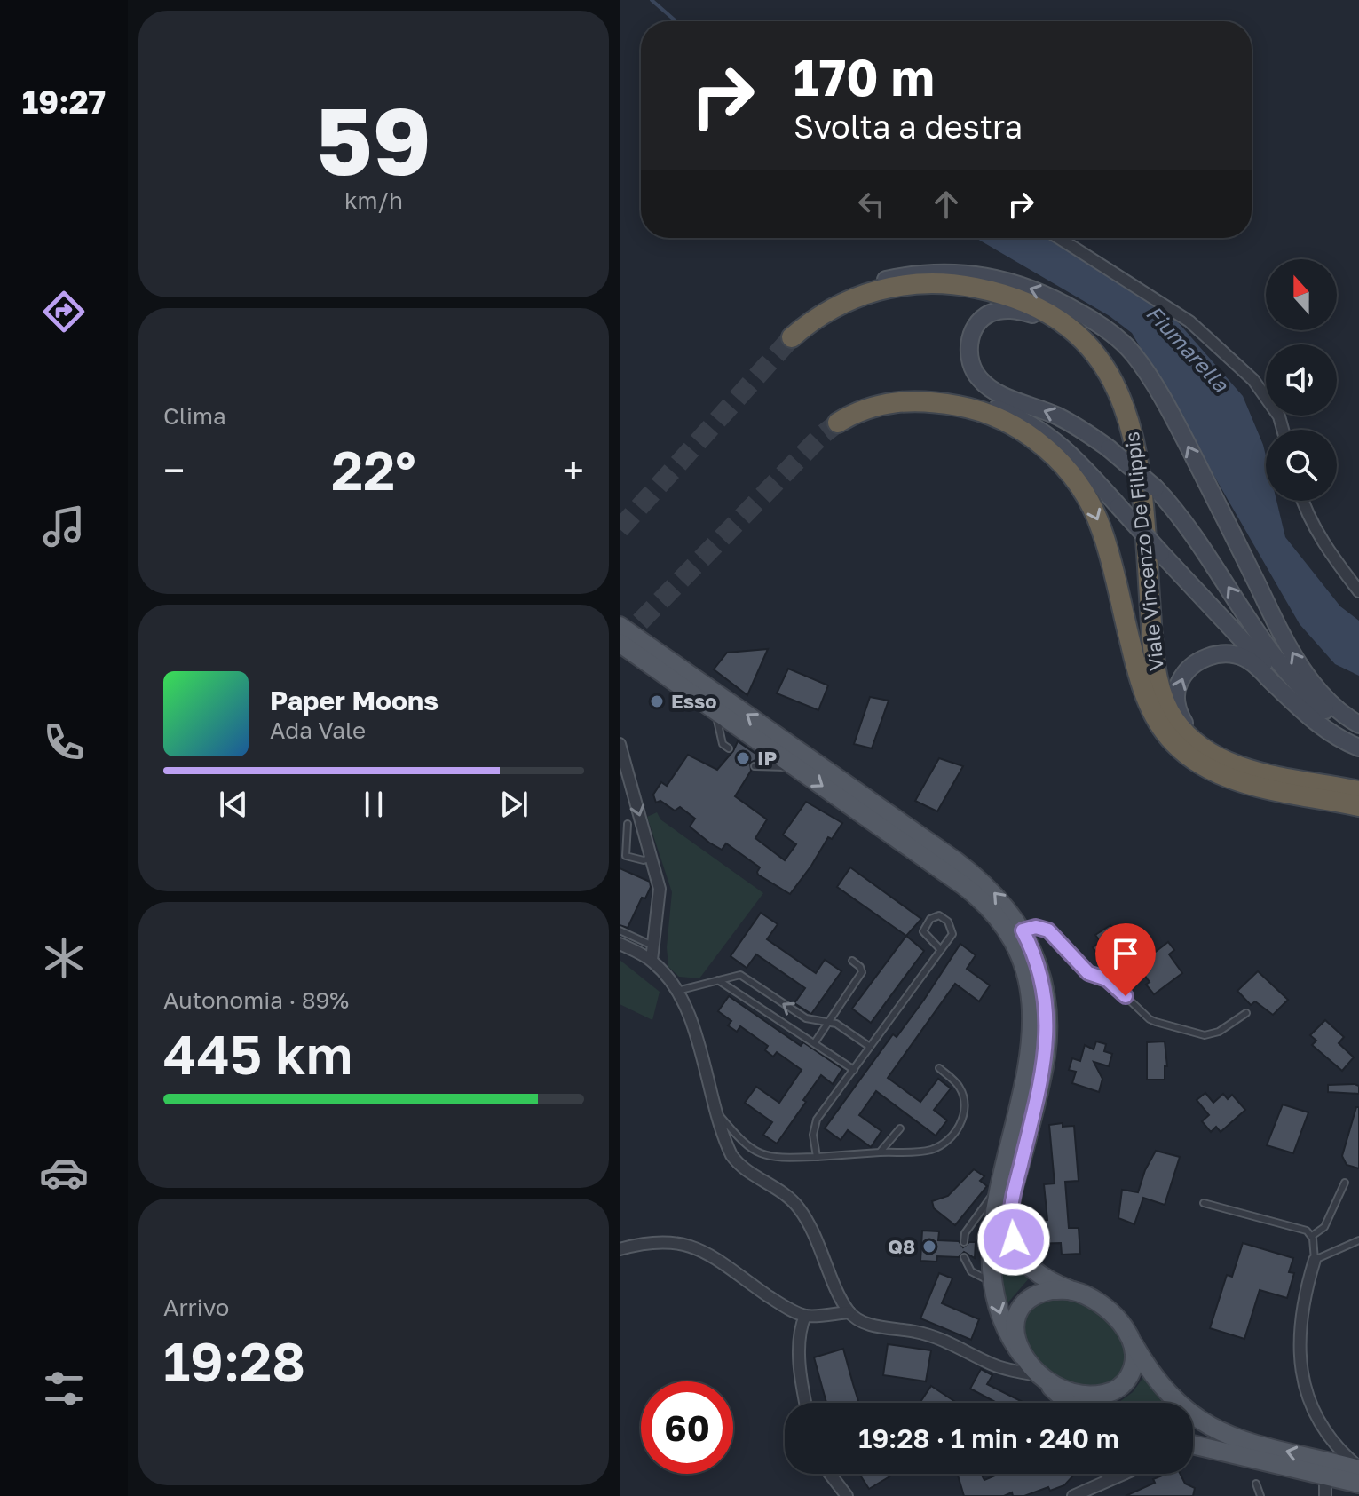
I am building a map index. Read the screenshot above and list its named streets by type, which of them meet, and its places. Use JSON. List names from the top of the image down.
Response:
{
  "streets": {
    "highway": ["Viale Vincenzo De Filippis"]
  },
  "water": ["Fiumarella"],
  "places": ["Esso", "IP", "Q8"],
  "north": "top",
  "page": {
    "tabs": "19:27",
    "tile": [
      ["59", "km/h"],
      "Clima",
      ["Autonomia · 89%", "445 km"],
      ["Arrivo", "19:28"]
    ],
    "turn": ["170 m", "Svolta a destra"],
    "heat": ["−", "22°", "+"],
    "song": ["Paper Moons", "Ada Vale"],
    "limit": "60",
    "trip": "19:28 · 1 min · 240 m"
  }
}
